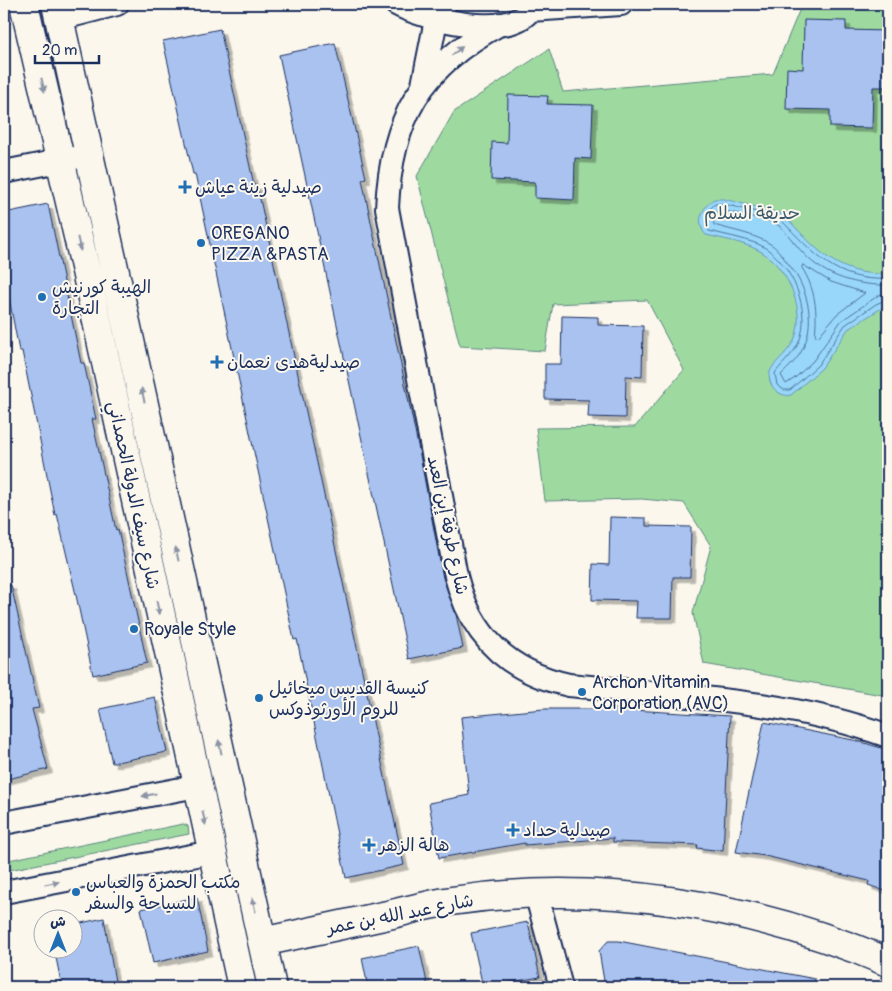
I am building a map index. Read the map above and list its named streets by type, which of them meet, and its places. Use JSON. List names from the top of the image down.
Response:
{
  "streets": {
    "main road": ["شارع سيف الدولة الحمداني", "شارع عبد الله بن عمر"],
    "street": ["شارع طرفة إبن العبد"]
  },
  "crossings": [
    ["شارع سيف الدولة الحمداني", "شارع عبد الله بن عمر"]
  ],
  "parks": ["حديقة السلام"],
  "places": {
    "health": [
      "صيدلية زينة عياش",
      "صيدليةهدى نعمان",
      "صيدلية حداد",
      "هالة الزهر"
    ],
    "other": [
      "OREGANO PIZZA &PASTA",
      "الهيبة كورنيش التجارة",
      "Royale Style",
      "Archon Vitamin Corporation (AVC)",
      "كنيسة القديس ميخائيل للروم الأورثوذوكس",
      "مكتب الحمزة والعباس للسياحة والسفر"
    ]
  },
  "scale_bar": "20 m",
  "north": "top"
}
